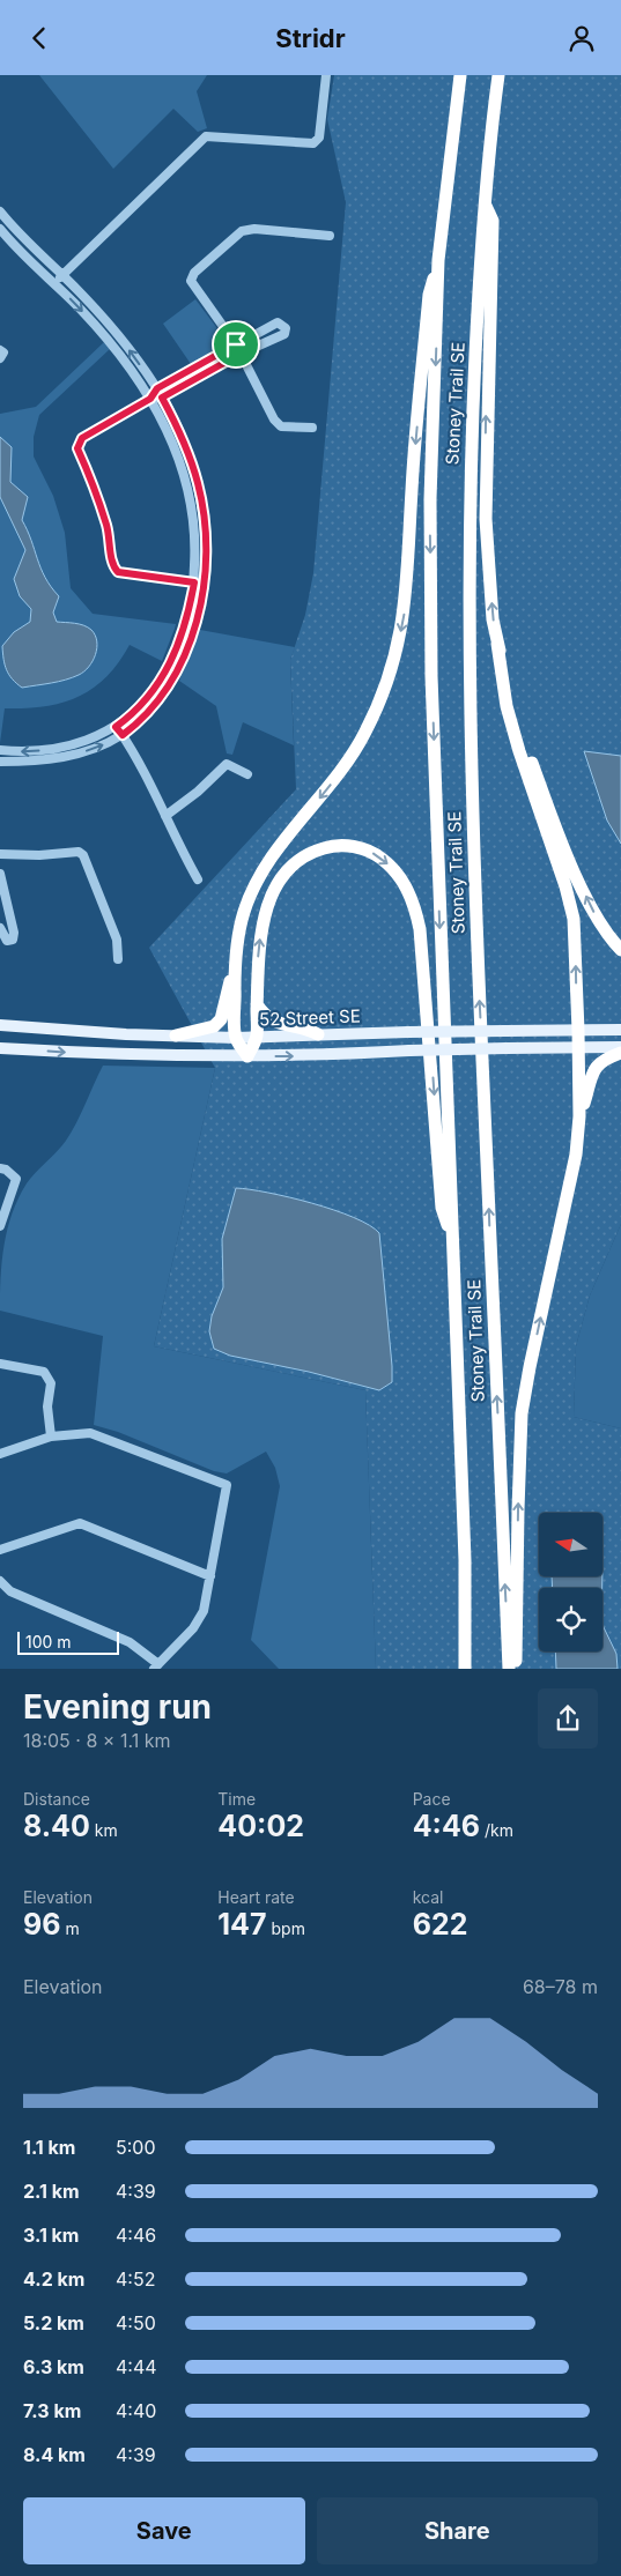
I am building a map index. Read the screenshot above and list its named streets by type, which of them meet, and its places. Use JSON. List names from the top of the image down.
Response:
{
  "streets": {
    "highway": ["Stoney Trail SE"],
    "main road": ["52 Street SE"]
  },
  "scale_bar": "100 m",
  "north": "left",
  "page": {
    "header": "Stridr",
    "scale": "100 m",
    "heading": ["Evening run", "18:05 · 8 × 1.1 km"],
    "stats": [
      ["Distance", "8.40 km"],
      ["Time", "40:02"],
      ["Pace", "4:46 /km"],
      ["Elevation", "96 m"],
      ["Heart rate", "147 bpm"],
      ["kcal", "622"]
    ],
    "chart": ["Elevation", "68–78 m"],
    "list": [
      {
        "name": "1.1 km",
        "note": "5:00"
      },
      {
        "name": "2.1 km",
        "note": "4:39"
      },
      {
        "name": "3.1 km",
        "note": "4:46"
      },
      {
        "name": "4.2 km",
        "note": "4:52"
      },
      {
        "name": "5.2 km",
        "note": "4:50"
      },
      {
        "name": "6.3 km",
        "note": "4:44"
      },
      {
        "name": "7.3 km",
        "note": "4:40"
      },
      {
        "name": "8.4 km",
        "note": "4:39"
      }
    ],
    "buttons": ["Save", "Share"]
  }
}
